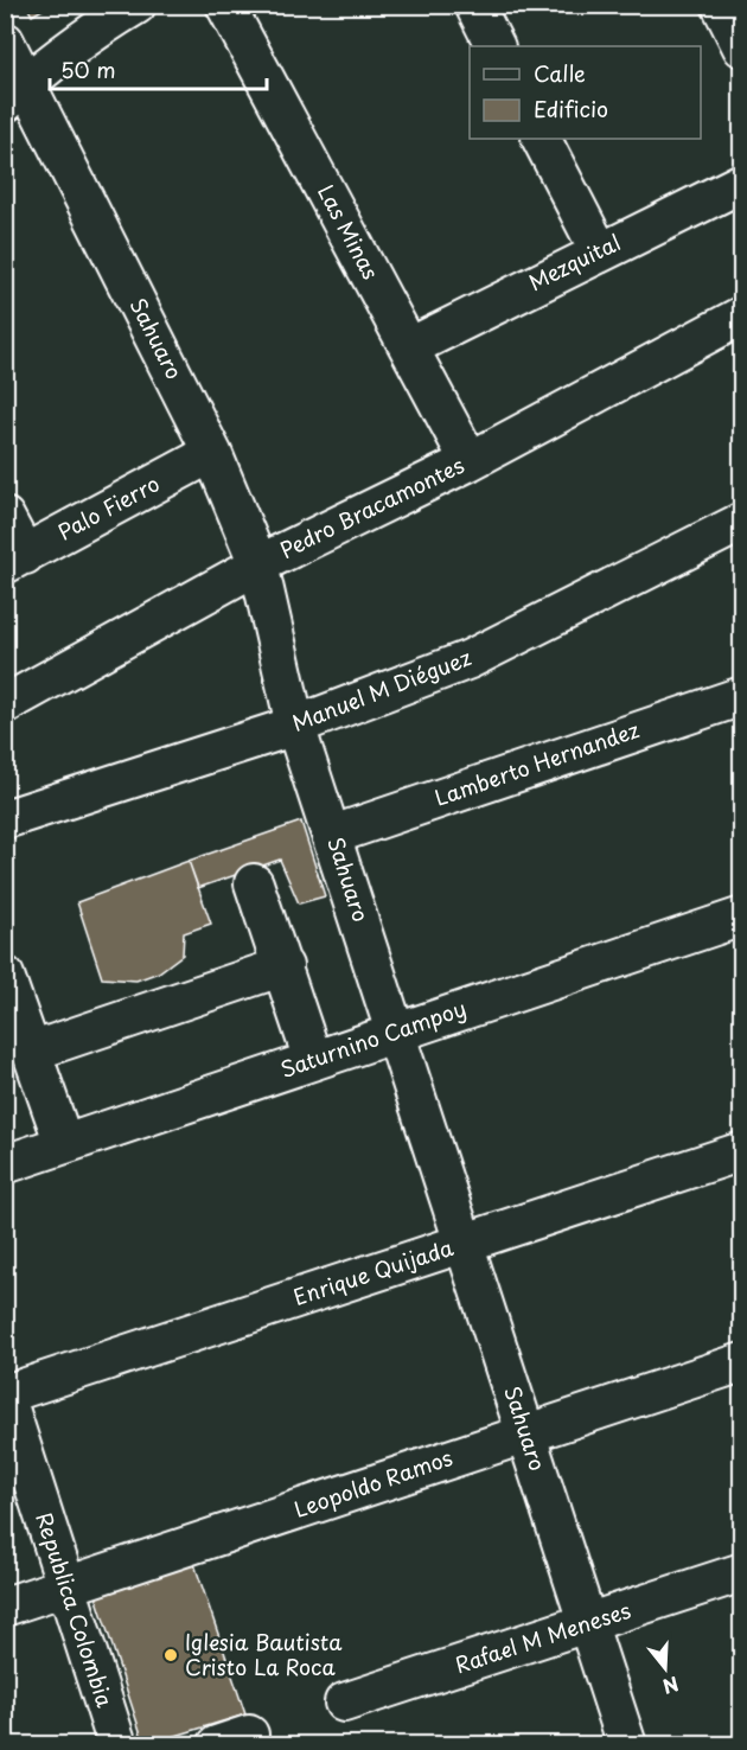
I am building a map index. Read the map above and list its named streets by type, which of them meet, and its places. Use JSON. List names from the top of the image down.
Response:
{
  "streets": {
    "street": [
      "Las Minas",
      "Mezquital",
      "Sahuaro",
      "Palo Fierro",
      "Pedro Bracamontes",
      "Manuel M Diéguez",
      "Lamberto Hernandez",
      "Saturnino Campoy",
      "Enrique Quijada",
      "Leopoldo Ramos",
      "Republica Colombia",
      "Rafael M Meneses"
    ]
  },
  "crossings": [
    ["Las Minas", "Mezquital"],
    ["Las Minas", "Pedro Bracamontes"],
    ["Sahuaro", "Palo Fierro"],
    ["Sahuaro", "Pedro Bracamontes"],
    ["Sahuaro", "Manuel M Diéguez"],
    ["Sahuaro", "Lamberto Hernandez"],
    ["Sahuaro", "Saturnino Campoy"],
    ["Sahuaro", "Enrique Quijada"],
    ["Sahuaro", "Leopoldo Ramos"],
    ["Sahuaro", "Rafael M Meneses"],
    ["Enrique Quijada", "Republica Colombia"],
    ["Leopoldo Ramos", "Republica Colombia"]
  ],
  "places": ["Iglesia Bautista Cristo La Roca"],
  "legend": ["Calle", "Edificio"],
  "scale_bar": "50 m",
  "north": "bottom"
}
